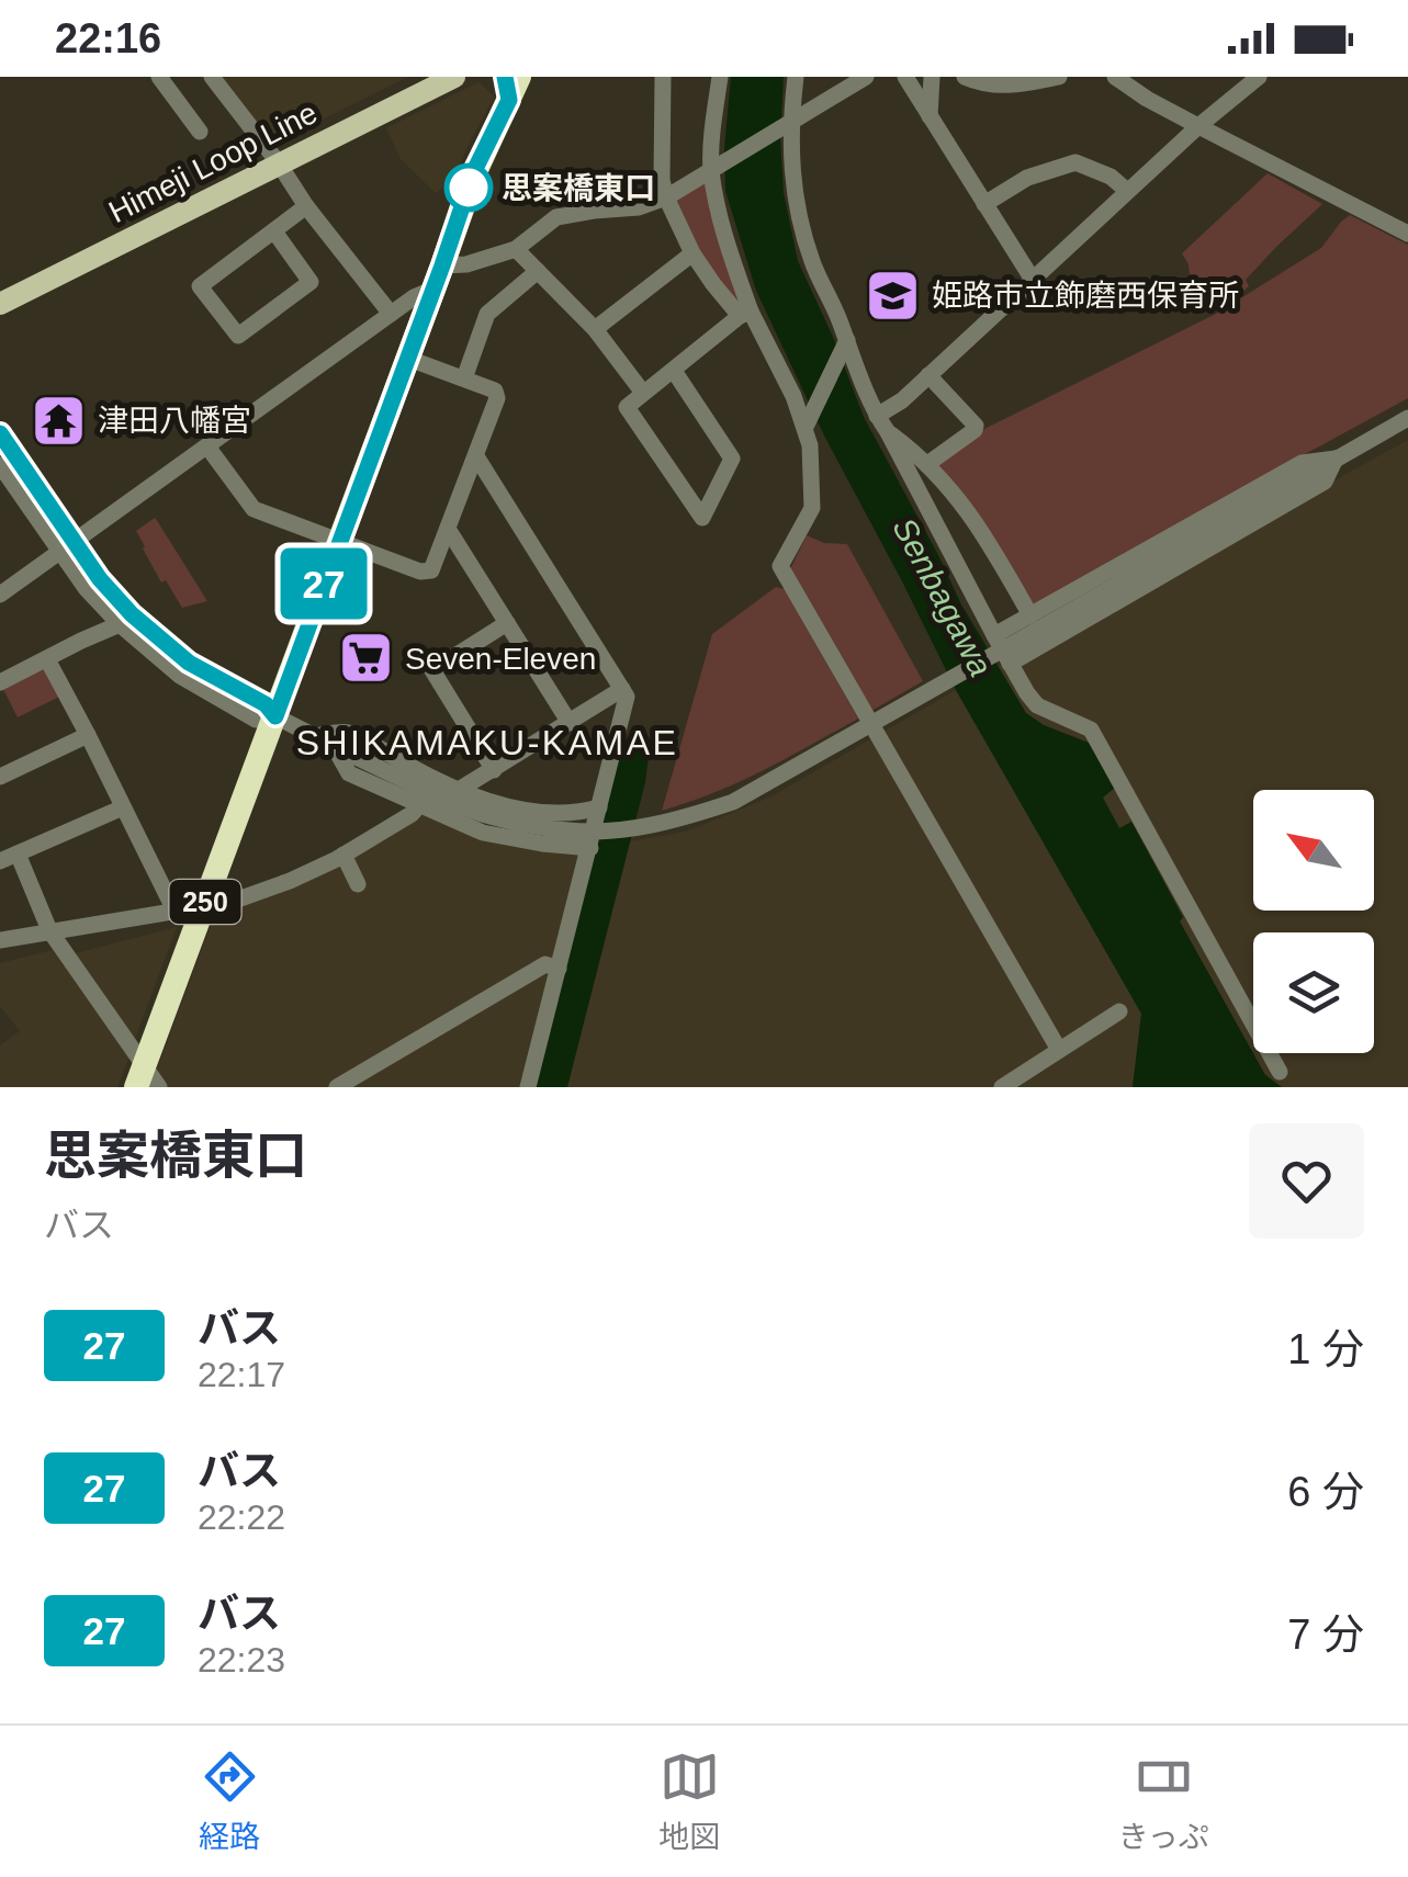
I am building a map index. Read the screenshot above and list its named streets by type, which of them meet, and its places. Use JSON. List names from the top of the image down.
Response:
{
  "streets": {
    "highway": ["250"],
    "main road": ["Himeji Loop Line"]
  },
  "districts": ["SHIKAMAKU-KAMAE"],
  "water": ["Senbagawa"],
  "places": {
    "other": ["思案橋東口"],
    "school or university": ["姫路市立飾磨西保育所"],
    "temple": ["津田八幡宮"],
    "supermarket": ["Seven-Eleven"]
  },
  "lines": ["bus line 27"],
  "north": "top left",
  "page": {
    "status": "22:16",
    "on_map": "27",
    "heading": ["思案橋東口", "バス"],
    "list": [
      {
        "mark": "27",
        "name": "バス",
        "note": "22:17",
        "value": "1 分"
      },
      {
        "mark": "27",
        "name": "バス",
        "note": "22:22",
        "value": "6 分"
      },
      {
        "mark": "27",
        "name": "バス",
        "note": "22:23",
        "value": "7 分"
      }
    ],
    "tabs": ["経路", "地図", "きっぷ"]
  }
}
